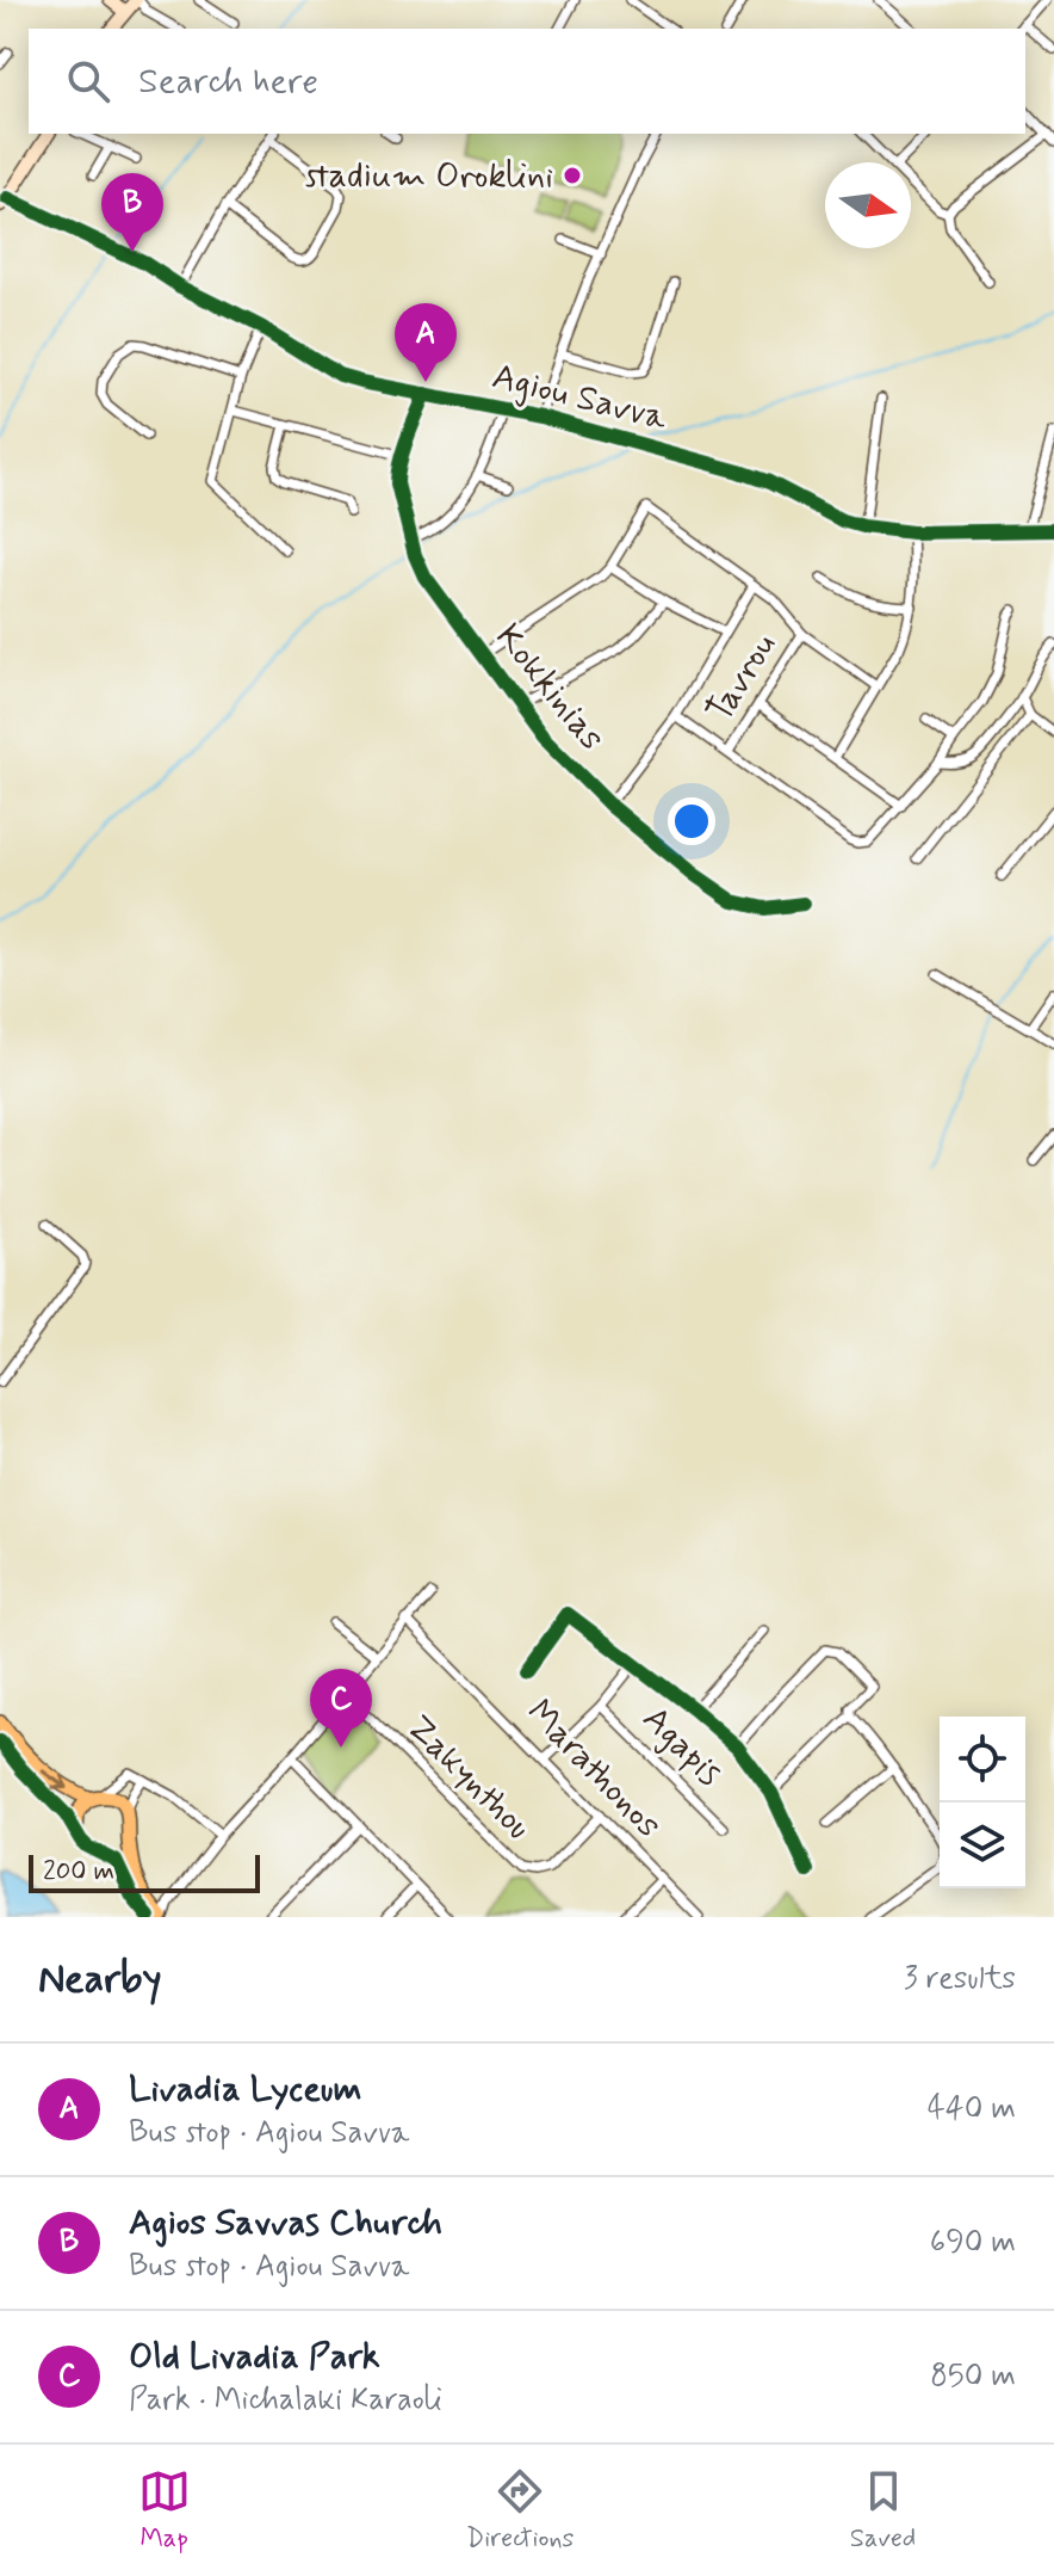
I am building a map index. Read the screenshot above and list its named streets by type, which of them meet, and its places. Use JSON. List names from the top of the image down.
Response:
{
  "streets": {
    "street": [
      "Agiou Savva",
      "Tavrou",
      "Kokkinias",
      "Agapis",
      "Marathonos",
      "Zakynthou"
    ]
  },
  "crossings": [
    ["Agiou Savva", "Kokkinias"],
    ["Marathonos", "Zakynthou"]
  ],
  "places": ["stadium Oroklini"],
  "scale_bar": "200 m",
  "north": "right",
  "page": {
    "search": "Search here",
    "pins": ["B", "A", "C"],
    "scale": "200 m",
    "heading": ["Nearby", "3 results"],
    "list": [
      {
        "mark": "A",
        "name": "Livadia Lyceum",
        "note": "Bus stop · Agiou Savva",
        "value": "440 m"
      },
      {
        "mark": "B",
        "name": "Agios Savvas Church",
        "note": "Bus stop · Agiou Savva",
        "value": "690 m"
      },
      {
        "mark": "C",
        "name": "Old Livadia Park",
        "note": "Park · Michalaki Karaoli",
        "value": "850 m"
      }
    ],
    "nav": ["Map", "Directions", "Saved"]
  }
}
